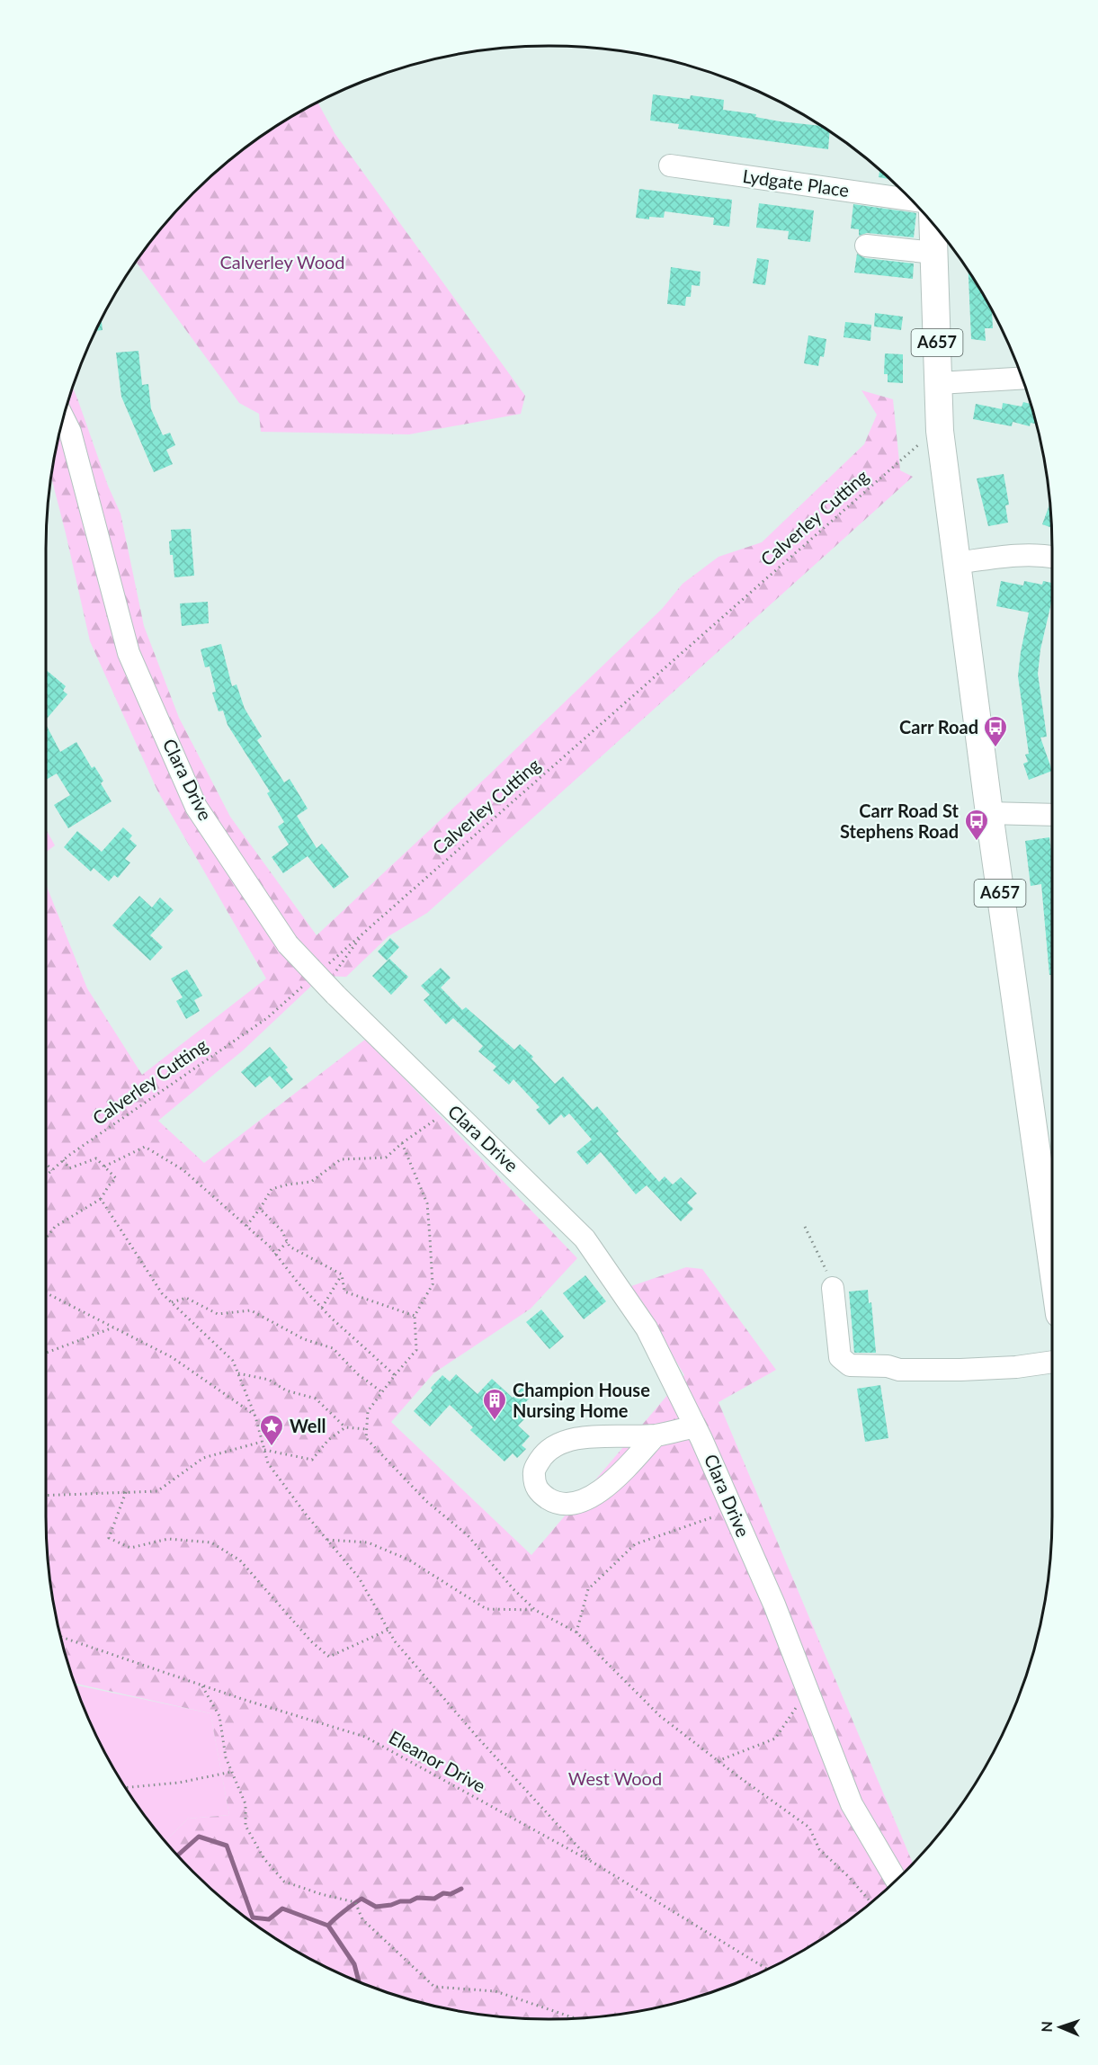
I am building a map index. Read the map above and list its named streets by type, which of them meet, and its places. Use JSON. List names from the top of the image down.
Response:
{
  "streets": {
    "main road": ["A657"],
    "street": ["Lydgate Place", "Clara Drive"],
    "path": ["Calverley Cutting", "Eleanor Drive"]
  },
  "crossings": [
    ["A657", "Calverley Cutting"],
    ["Calverley Cutting", "Clara Drive"]
  ],
  "parks": ["Calverley Wood", "West Wood"],
  "places": {
    "bus stop": ["Carr Road", "Carr Road St Stephens Road"],
    "building": ["Champion House Nursing Home"],
    "place": ["Well"]
  },
  "north": "left"
}
